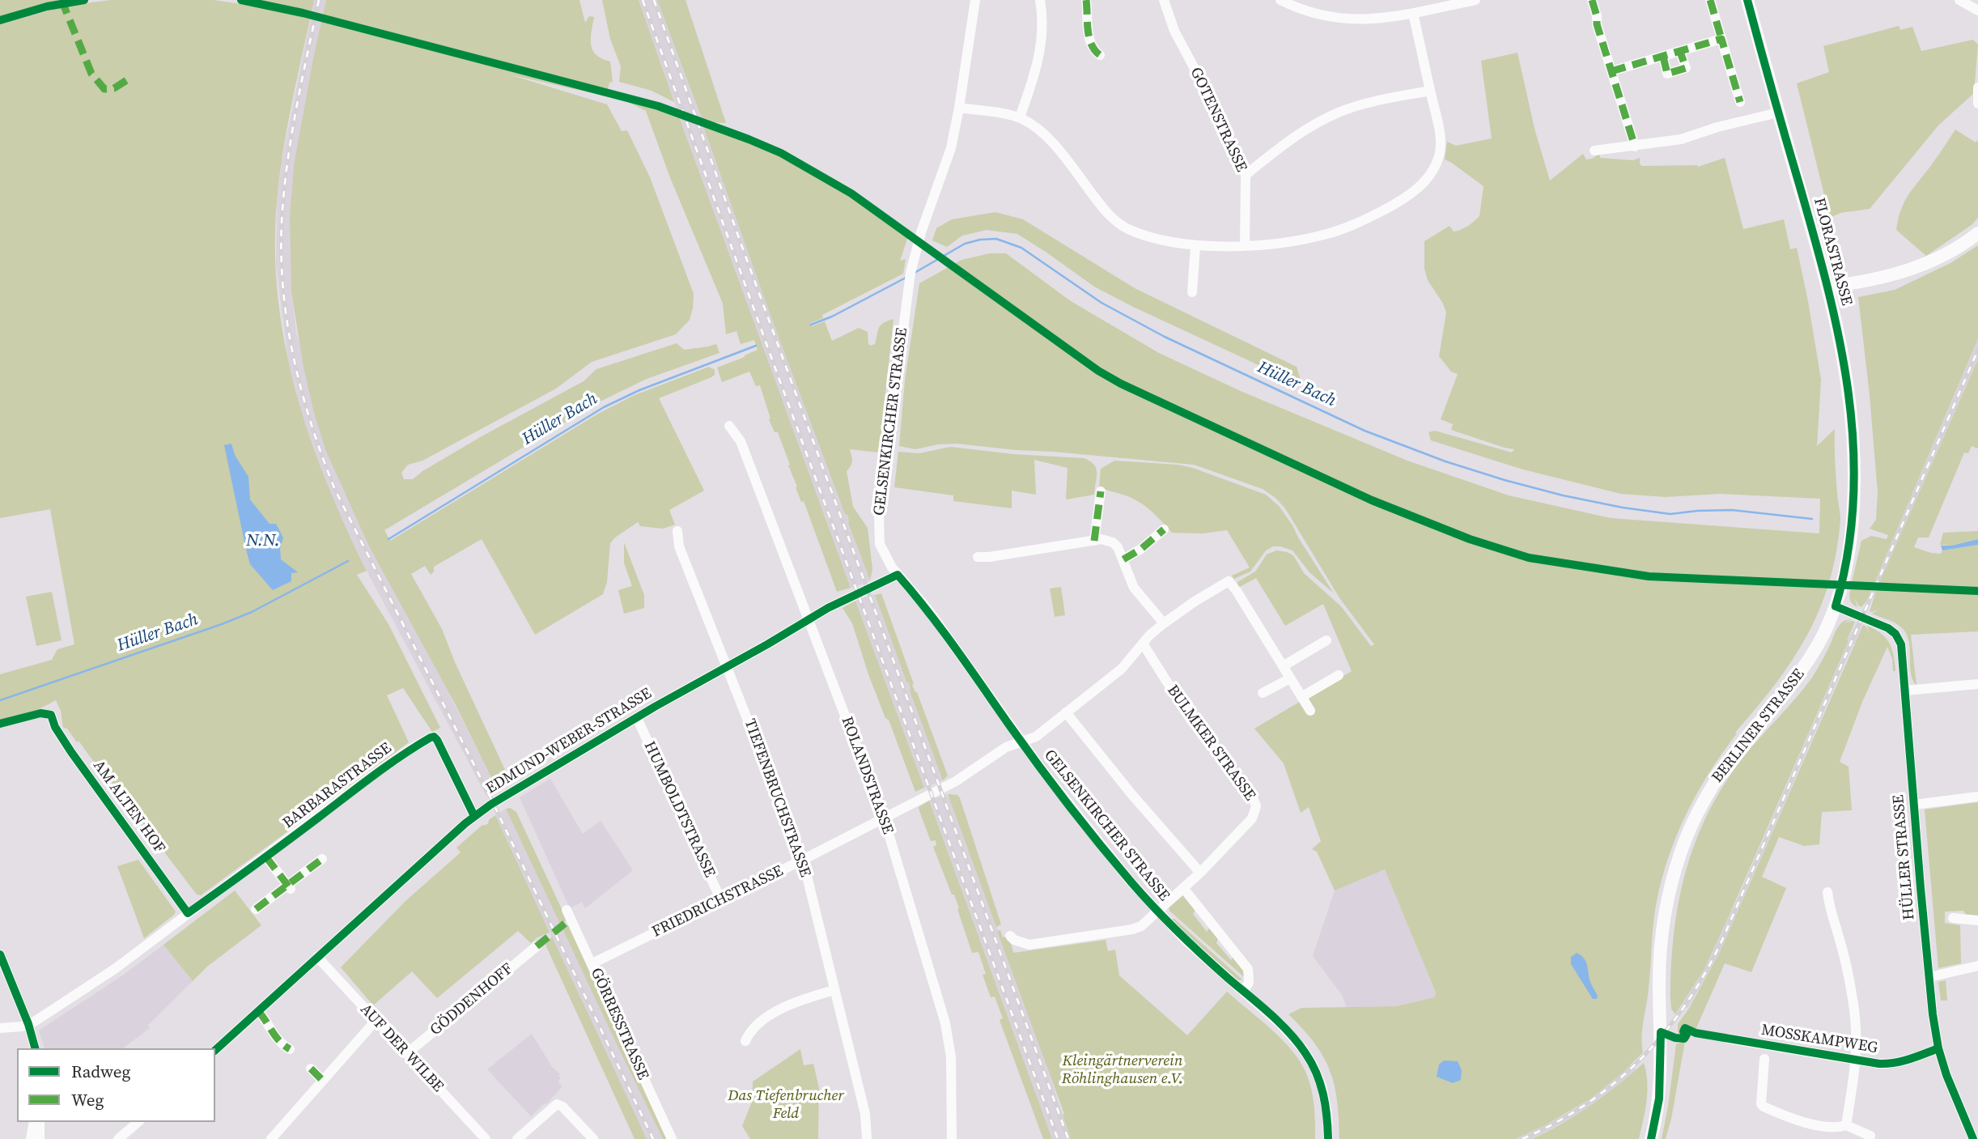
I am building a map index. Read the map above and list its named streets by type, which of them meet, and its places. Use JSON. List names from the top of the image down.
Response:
{
  "streets": {
    "main road": ["FLORASTRASSE", "BERLINER STRASSE"],
    "street": [
      "GOTENSTRASSE",
      "GELSENKIRCHER STRASSE",
      "EDMUND-WEBER-STRASSE",
      "BULMKER STRASSE",
      "ROLANDSTRASSE",
      "BARBARASTRASSE",
      "TIEFENBRUCHSTRASSE",
      "AM ALTEN HOF",
      "HUMBOLDTSTRASSE",
      "HÜLLER STRASSE",
      "FRIEDRICHSTRASSE",
      "GÖDDENHOFF",
      "GÖRRESSTRASSE",
      "MOSSKAMPWEG",
      "AUF DER WILBE"
    ]
  },
  "crossings": [
    ["FLORASTRASSE", "BERLINER STRASSE"],
    ["GELSENKIRCHER STRASSE", "EDMUND-WEBER-STRASSE"],
    ["GELSENKIRCHER STRASSE", "BULMKER STRASSE"],
    ["GELSENKIRCHER STRASSE", "FRIEDRICHSTRASSE"],
    ["BERLINER STRASSE", "HÜLLER STRASSE"],
    ["EDMUND-WEBER-STRASSE", "ROLANDSTRASSE"],
    ["EDMUND-WEBER-STRASSE", "BARBARASTRASSE"],
    ["EDMUND-WEBER-STRASSE", "TIEFENBRUCHSTRASSE"],
    ["EDMUND-WEBER-STRASSE", "HUMBOLDTSTRASSE"],
    ["EDMUND-WEBER-STRASSE", "AUF DER WILBE"],
    ["BULMKER STRASSE", "FRIEDRICHSTRASSE"],
    ["ROLANDSTRASSE", "FRIEDRICHSTRASSE"],
    ["BARBARASTRASSE", "AM ALTEN HOF"],
    ["TIEFENBRUCHSTRASSE", "FRIEDRICHSTRASSE"],
    ["HUMBOLDTSTRASSE", "FRIEDRICHSTRASSE"],
    ["HÜLLER STRASSE", "MOSSKAMPWEG"],
    ["FRIEDRICHSTRASSE", "GÖRRESSTRASSE"],
    ["GÖDDENHOFF", "AUF DER WILBE"]
  ],
  "water": ["Hüller Bach", "N.N."],
  "parks": ["Kleingärtnerverein Röhlinghausen e.V.", "Das Tiefenbrucher Feld"],
  "legend": ["Radweg", "Weg"]
}
